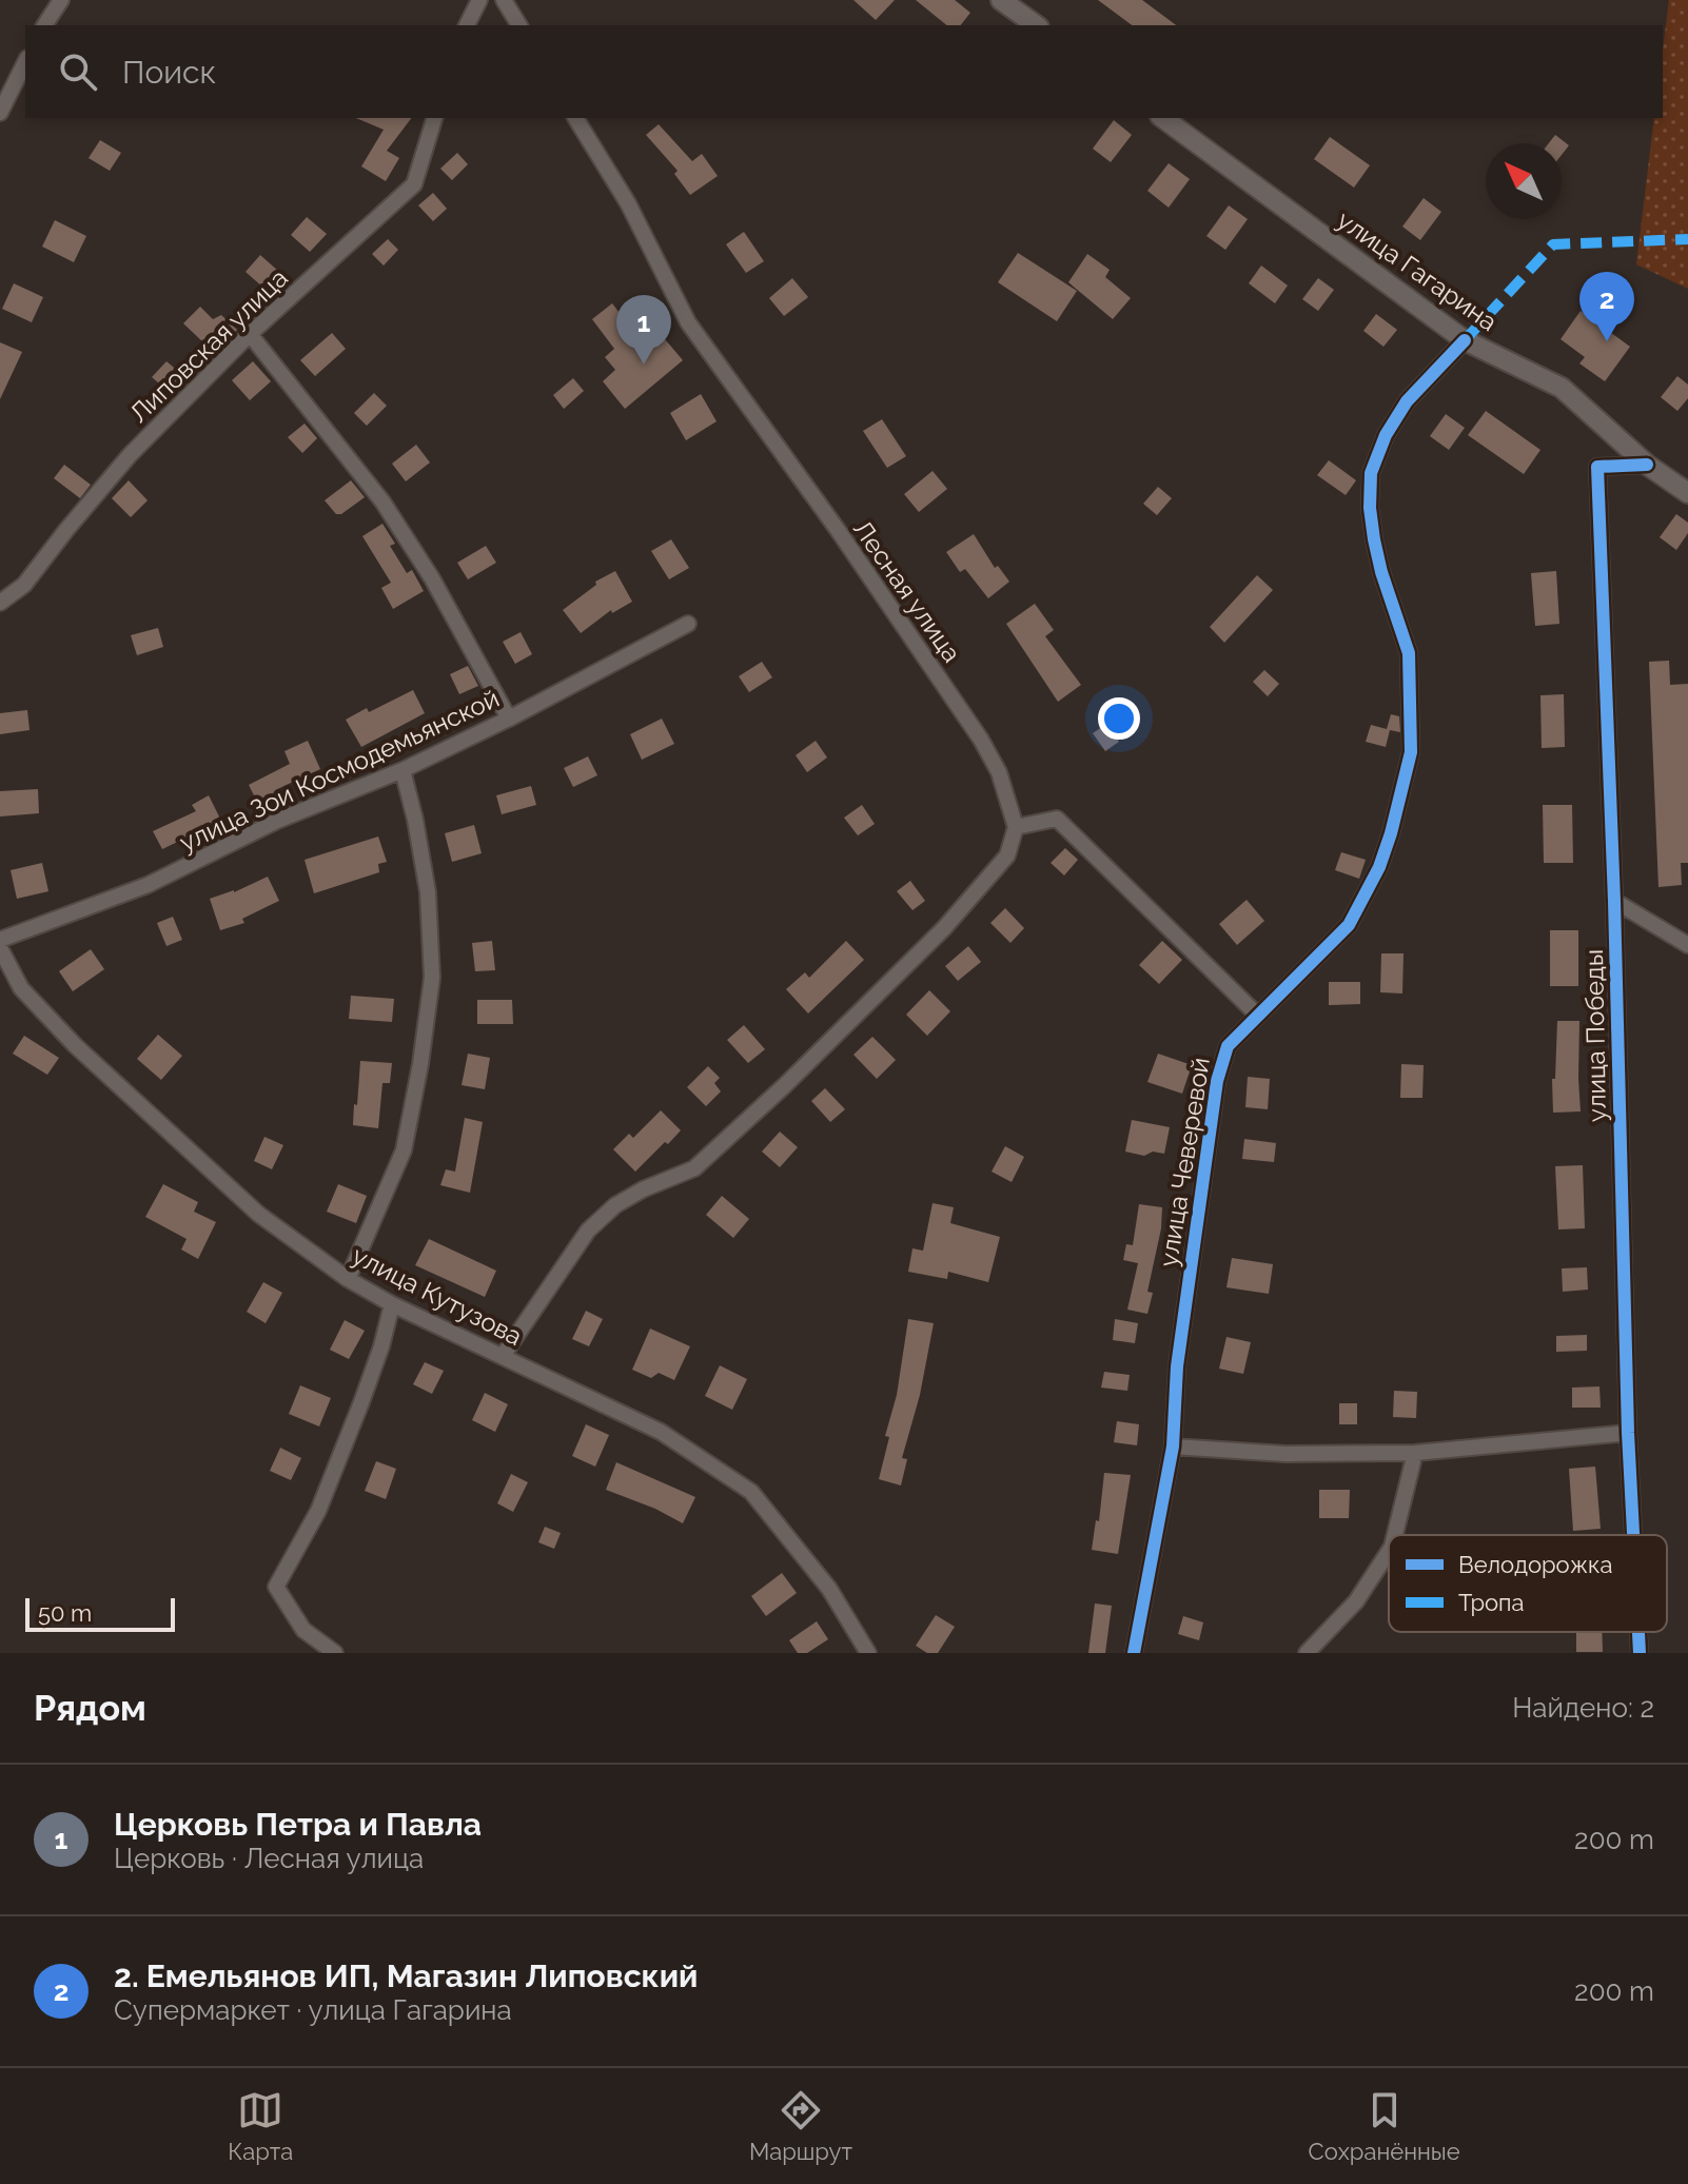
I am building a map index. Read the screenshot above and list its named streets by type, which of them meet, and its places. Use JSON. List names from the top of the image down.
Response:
{
  "streets": {
    "street": [
      "улица Гагарина",
      "Липовская улица",
      "Лесная улица",
      "улица Зои Космодемьянской",
      "улица Победы",
      "улица Чеверевой",
      "улица Кутузова"
    ]
  },
  "crossings": [
    ["улица Гагарина", "улица Победы"],
    ["улица Гагарина", "улица Чеверевой"]
  ],
  "legend": ["Велодорожка", "Тропа"],
  "scale_bar": "50 m",
  "north": "top left",
  "page": {
    "search": "Поиск",
    "pins": ["2", "1"],
    "scale": "50 m",
    "heading": ["Рядом", "Найдено: 2"],
    "list": [
      {
        "mark": "1",
        "name": "Церковь Петра и Павла",
        "note": "Церковь · Лесная улица",
        "value": "200 m"
      },
      {
        "mark": "2",
        "name": "2. Емельянов ИП, Магазин Липовский",
        "note": "Супермаркет · улица Гагарина",
        "value": "200 m"
      }
    ],
    "nav": ["Карта", "Маршрут", "Сохранённые"]
  }
}
